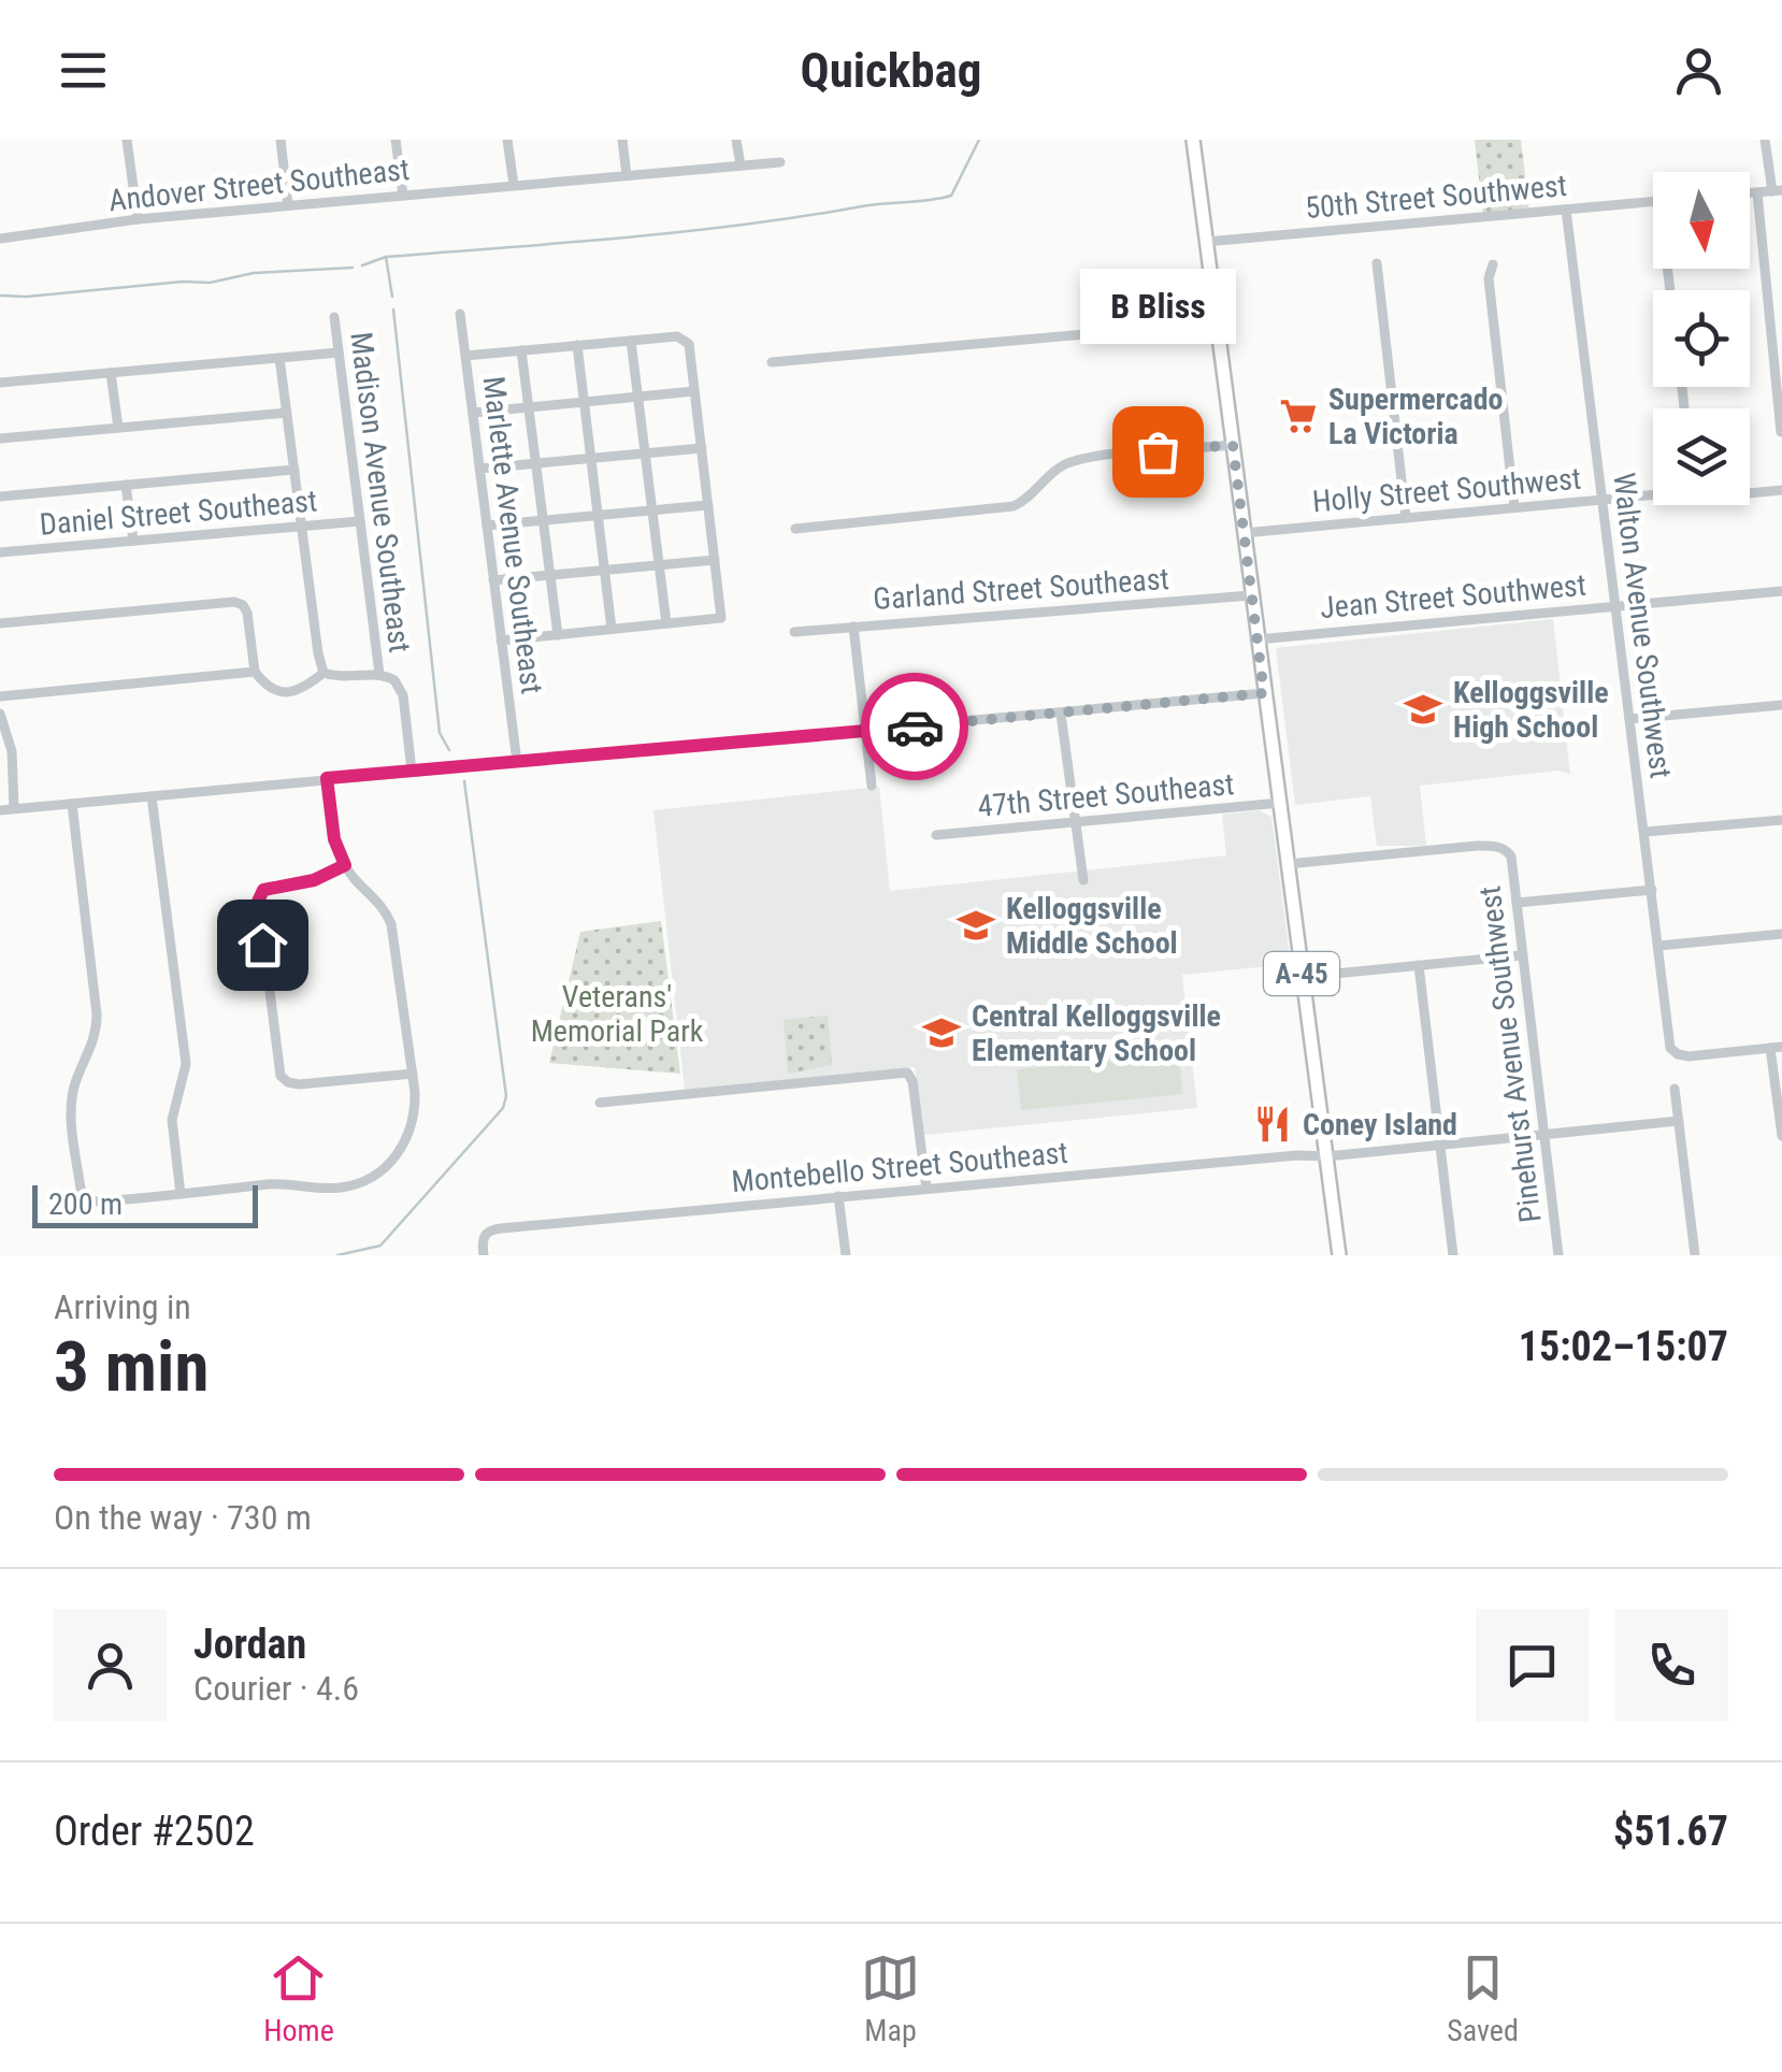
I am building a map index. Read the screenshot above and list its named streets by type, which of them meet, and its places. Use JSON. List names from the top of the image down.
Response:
{
  "streets": {
    "main road": ["A-45"],
    "street": [
      "Andover Street Southeast",
      "50th Street Southwest",
      "Holly Street Southwest",
      "Madison Avenue Southeast",
      "Daniel Street Southeast",
      "Marlette Avenue Southeast",
      "Garland Street Southeast",
      "Jean Street Southwest",
      "Walton Avenue Southwest",
      "47th Street Southeast",
      "Pinehurst Avenue Southwest",
      "Montebello Street Southeast"
    ]
  },
  "crossings": [
    ["50th Street Southwest", "Walton Avenue Southwest"],
    ["50th Street Southwest", "A-45"],
    ["Holly Street Southwest", "Walton Avenue Southwest"],
    ["Holly Street Southwest", "A-45"],
    ["Madison Avenue Southeast", "Daniel Street Southeast"],
    ["Garland Street Southeast", "A-45"],
    ["Jean Street Southwest", "Walton Avenue Southwest"],
    ["Jean Street Southwest", "A-45"],
    ["47th Street Southeast", "A-45"],
    ["A-45", "Pinehurst Avenue Southwest"],
    ["A-45", "Montebello Street Southeast"],
    ["Pinehurst Avenue Southwest", "Montebello Street Southeast"]
  ],
  "parks": ["Veterans' Memorial Park"],
  "places": {
    "supermarket": ["Supermercado La Victoria"],
    "other": ["B Bliss"],
    "school or university": ["Kelloggsville High School", "Kelloggsville Middle School", "Central Kelloggsville Elementary School"],
    "restaurant": ["Coney Island"]
  },
  "scale_bar": "200 m",
  "north": "bottom",
  "page": {
    "header": "Quickbag",
    "bubble": "B Bliss",
    "scale": "200 m",
    "heading": ["3 min", "Arriving in", "15:02–15:07"],
    "panel": [
      "Jordan",
      "Courier · 4.6",
      "Order #2502",
      "$51.67"
    ],
    "bar": "On the way · 730 m",
    "tabs": ["Home", "Map", "Saved"]
  }
}
